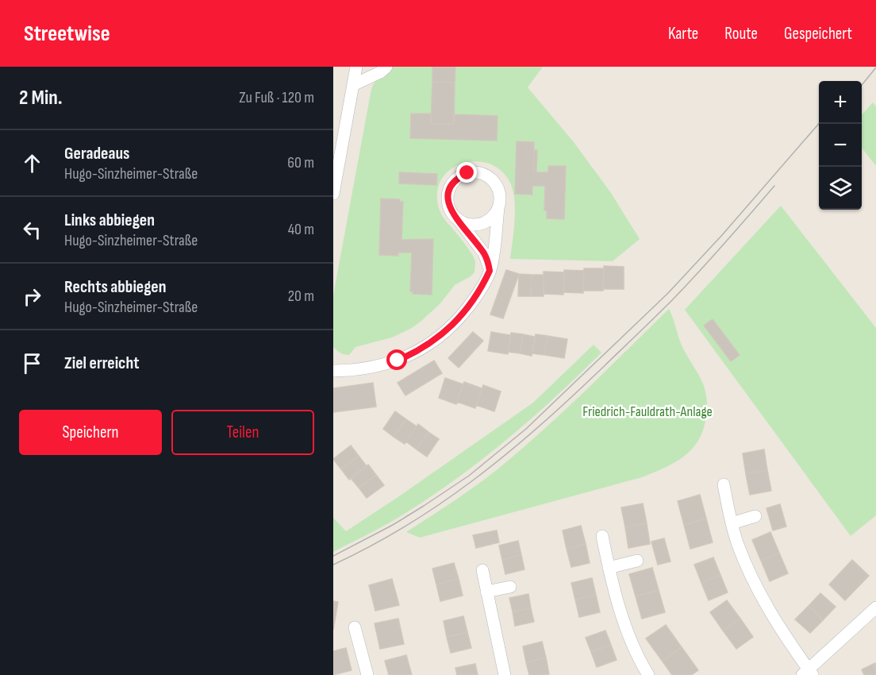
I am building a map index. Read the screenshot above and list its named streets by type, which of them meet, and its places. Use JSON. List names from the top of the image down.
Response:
{
  "parks": ["Friedrich-Fauldrath-Anlage"],
  "page": {
    "header": "Streetwise",
    "nav": ["Karte", "Route", "Gespeichert"],
    "heading": ["2 Min.", "Zu Fuß · 120 m"],
    "map_buttons": ["+", "−"],
    "list": [
      ["Geradeaus", "Hugo-Sinzheimer-Straße", "60 m"],
      ["Links abbiegen", "Hugo-Sinzheimer-Straße", "40 m"],
      ["Rechts abbiegen", "Hugo-Sinzheimer-Straße", "20 m"],
      "Ziel erreicht"
    ],
    "buttons": ["Speichern", "Teilen"]
  }
}
